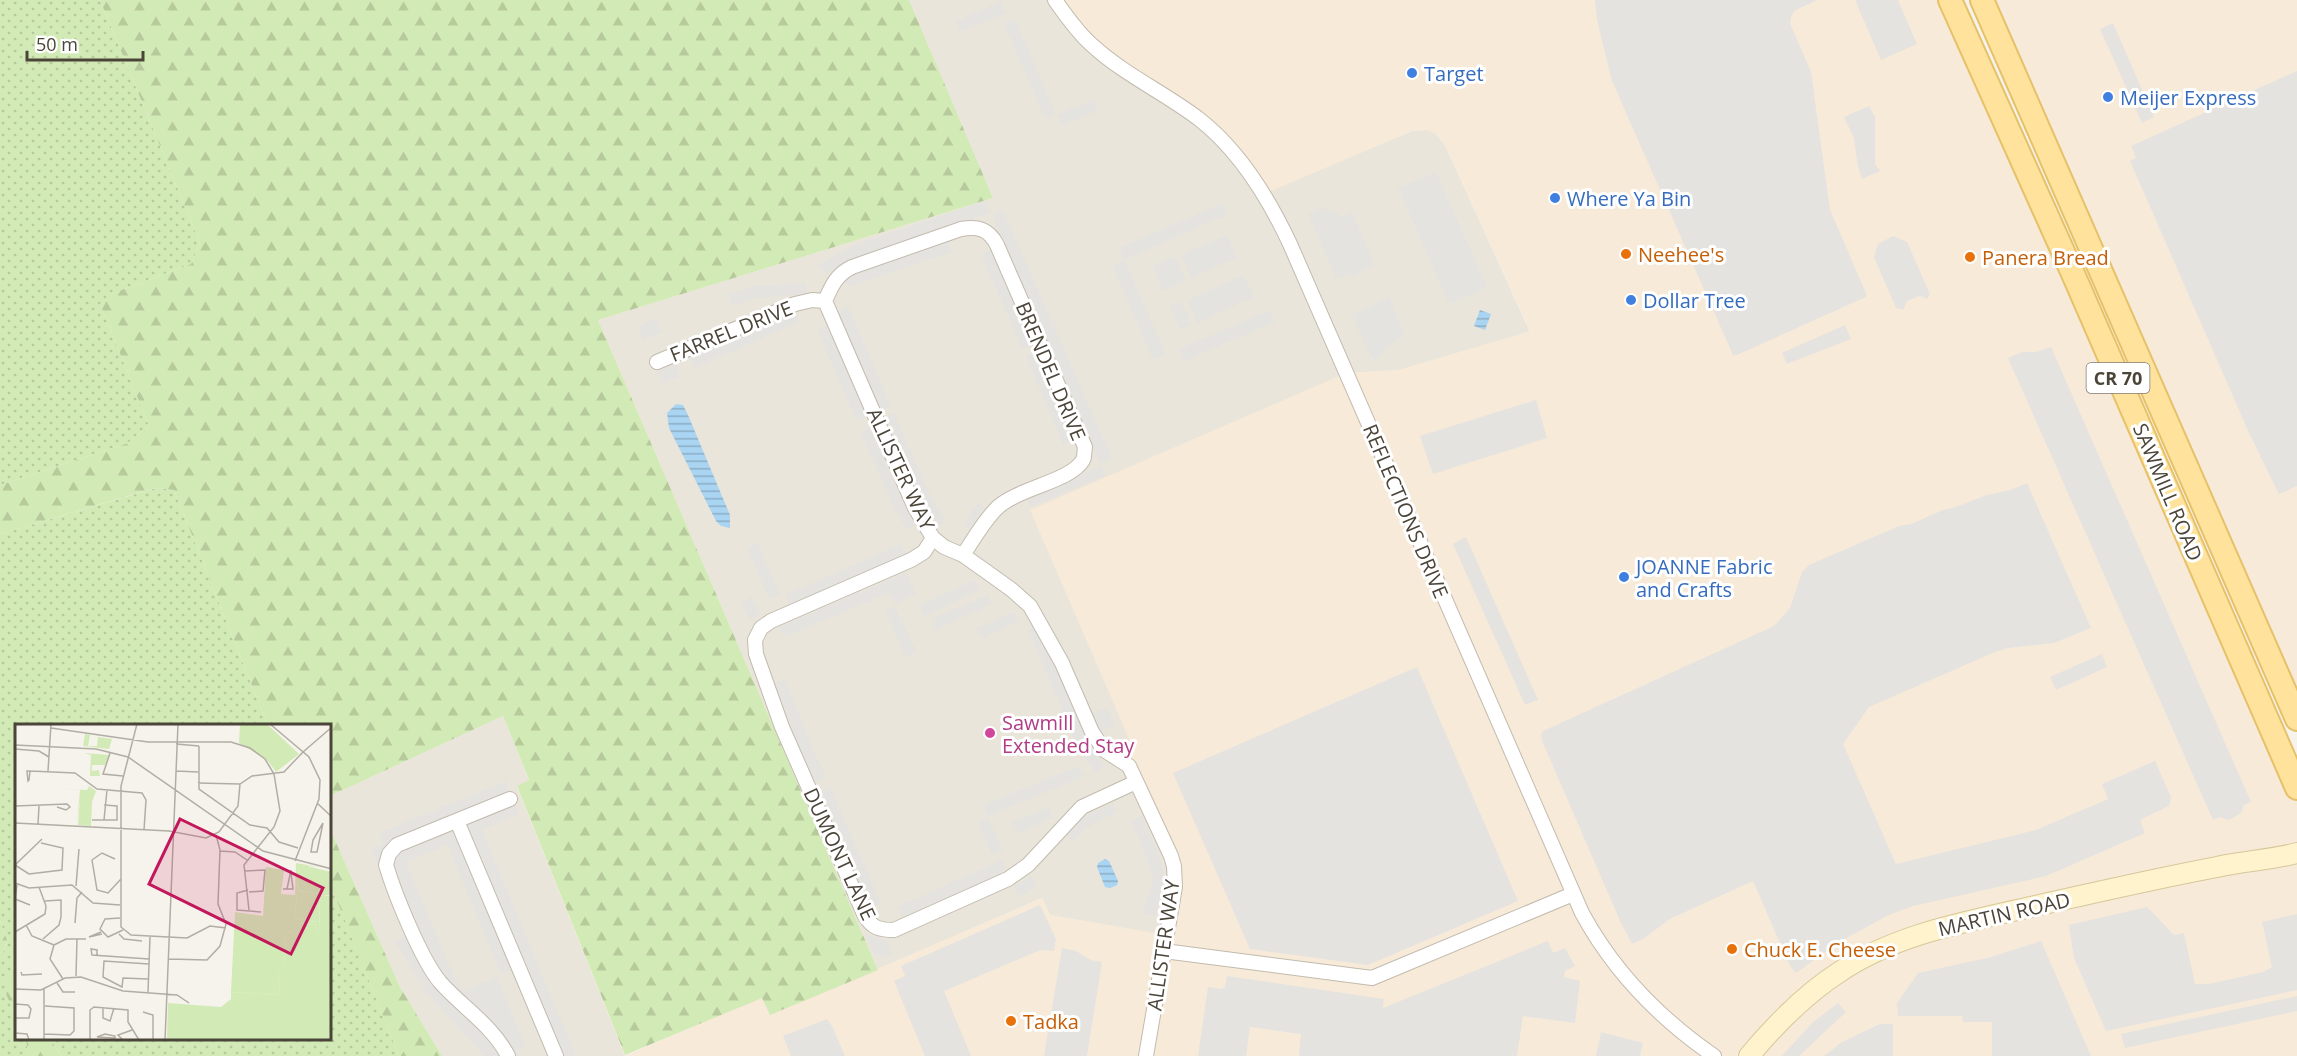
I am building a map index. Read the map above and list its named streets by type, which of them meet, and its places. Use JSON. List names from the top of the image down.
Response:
{
  "streets": {
    "main road": ["CR 70", "SAWMILL ROAD"],
    "street": [
      "FARREL DRIVE",
      "BRENDEL DRIVE",
      "ALLISTER WAY",
      "REFLECTIONS DRIVE",
      "DUMONT LANE",
      "MARTIN ROAD"
    ]
  },
  "crossings": [
    ["FARREL DRIVE", "BRENDEL DRIVE"],
    ["FARREL DRIVE", "ALLISTER WAY"],
    ["BRENDEL DRIVE", "ALLISTER WAY"],
    ["ALLISTER WAY", "DUMONT LANE"]
  ],
  "places": [
    "Target",
    "Meijer Express",
    "Where Ya Bin",
    "Neehee's",
    "Panera Bread",
    "Dollar Tree",
    "JOANNE Fabric and Crafts",
    "Sawmill Extended Stay",
    "Chuck E. Cheese",
    "Tadka"
  ],
  "scale_bar": "50 m"
}
